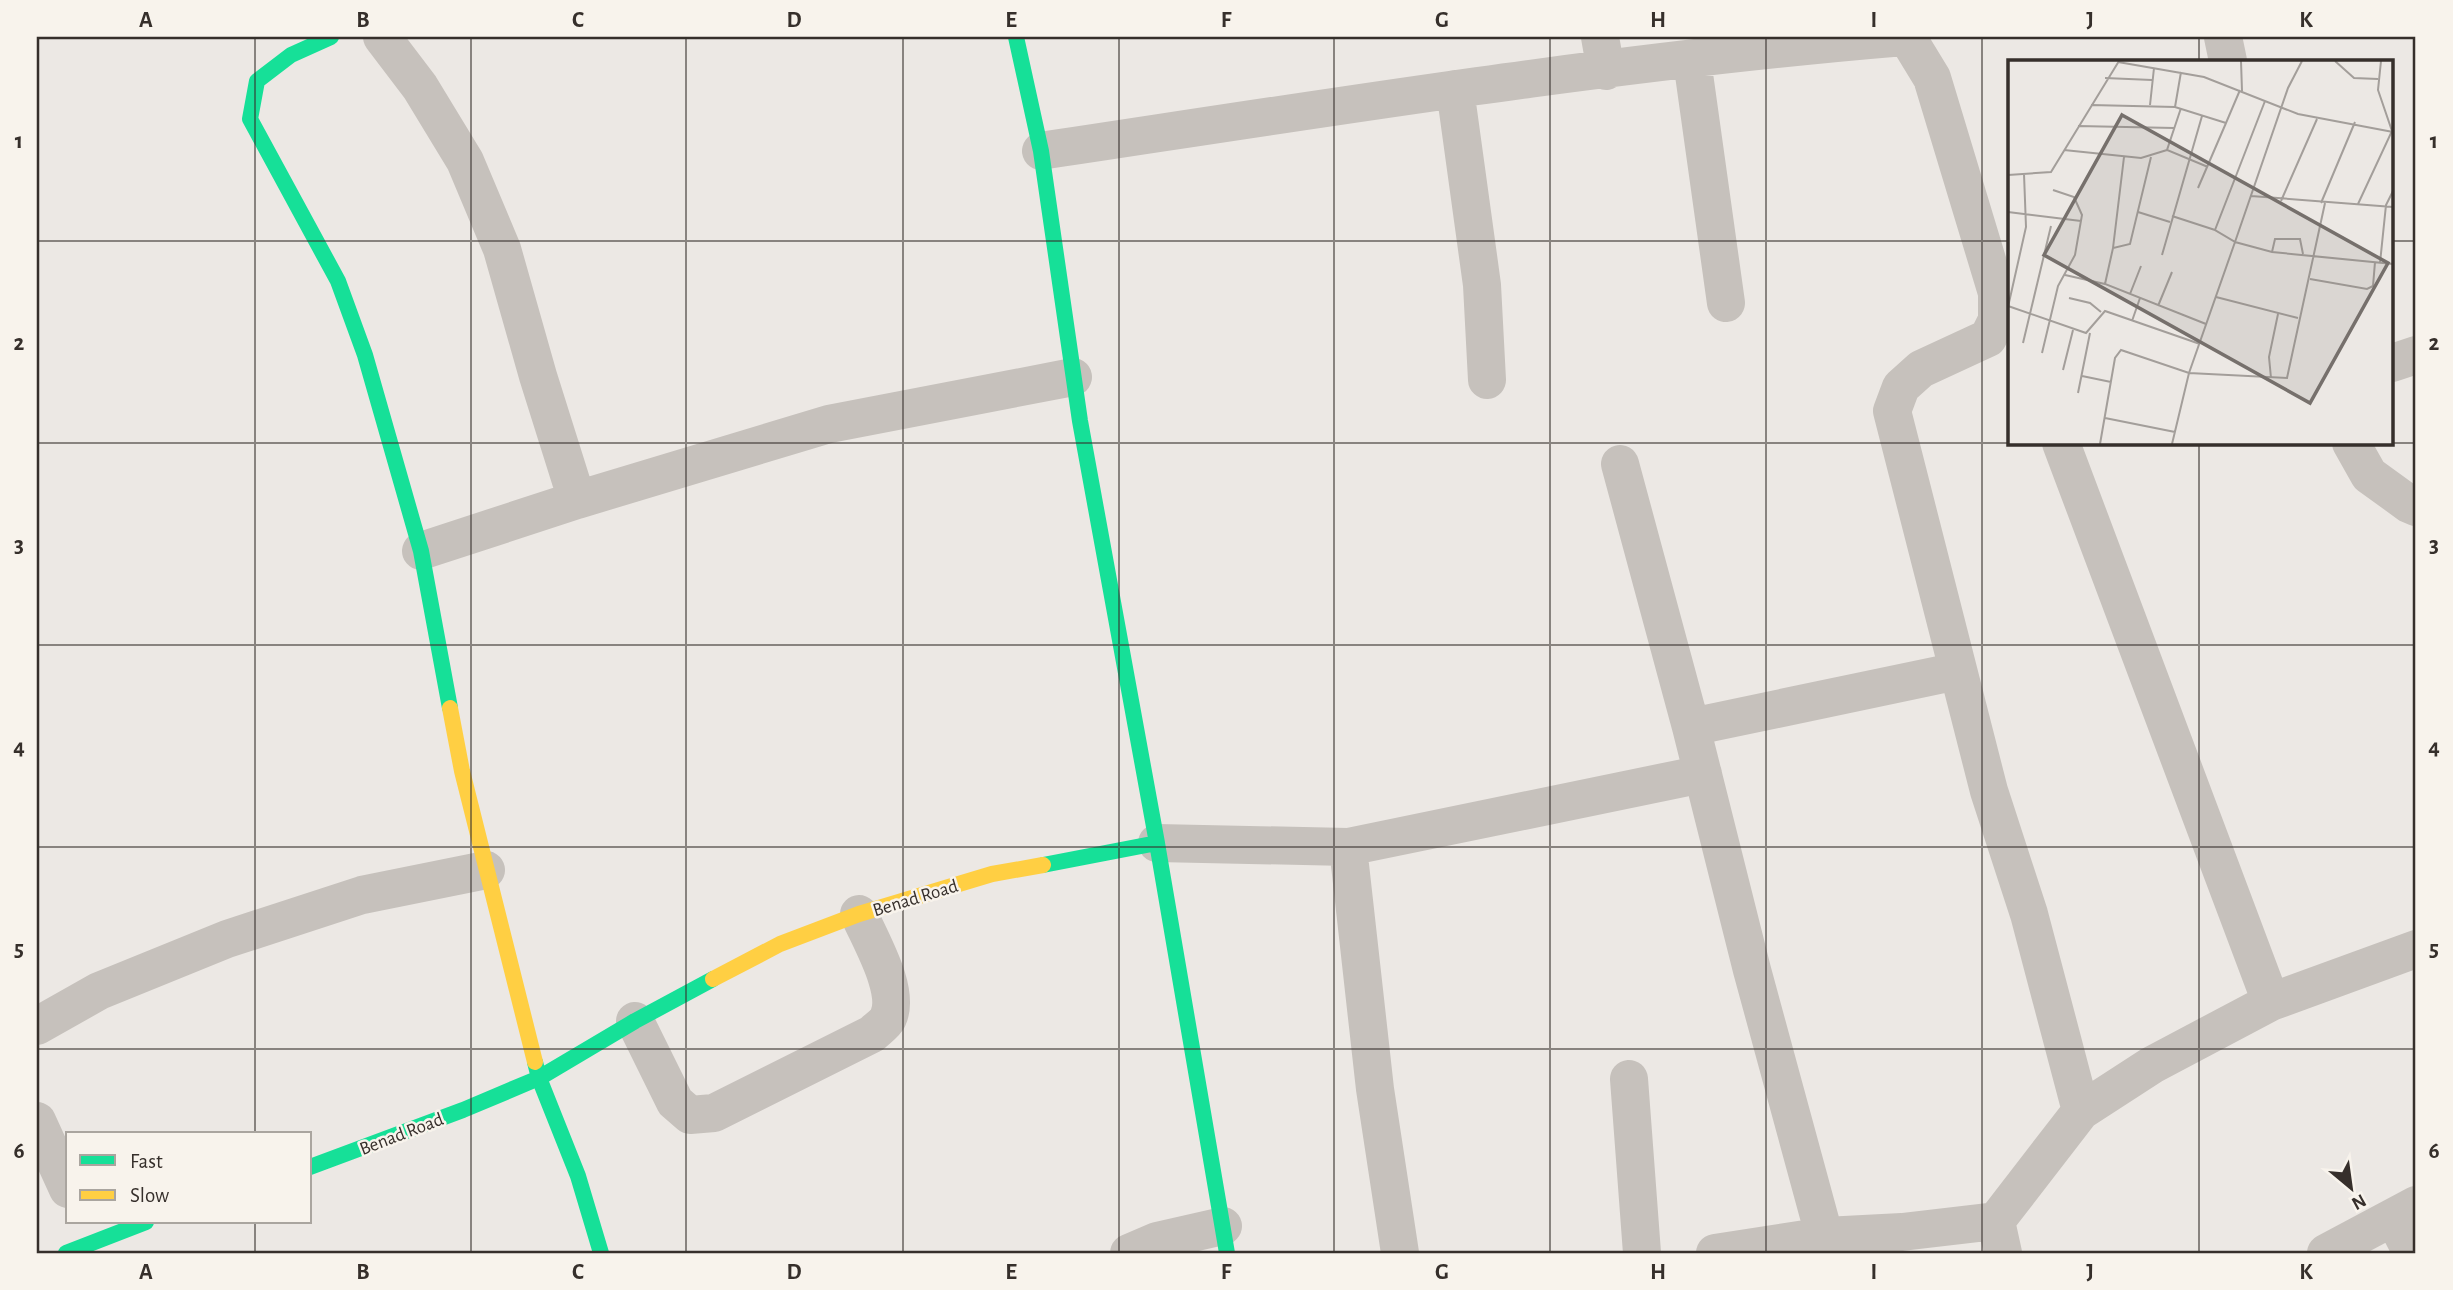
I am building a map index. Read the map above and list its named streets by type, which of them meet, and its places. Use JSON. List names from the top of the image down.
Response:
{
  "streets": {
    "street": ["Benad Road"]
  },
  "legend": ["Fast", "Slow"],
  "north": "bottom right",
  "grid": {
    "columns": [
      "A",
      "B",
      "C",
      "D",
      "E",
      "F",
      "G",
      "H",
      "I",
      "J",
      "K"
    ],
    "rows": [
      "1",
      "2",
      "3",
      "4",
      "5",
      "6"
    ]
  }
}
